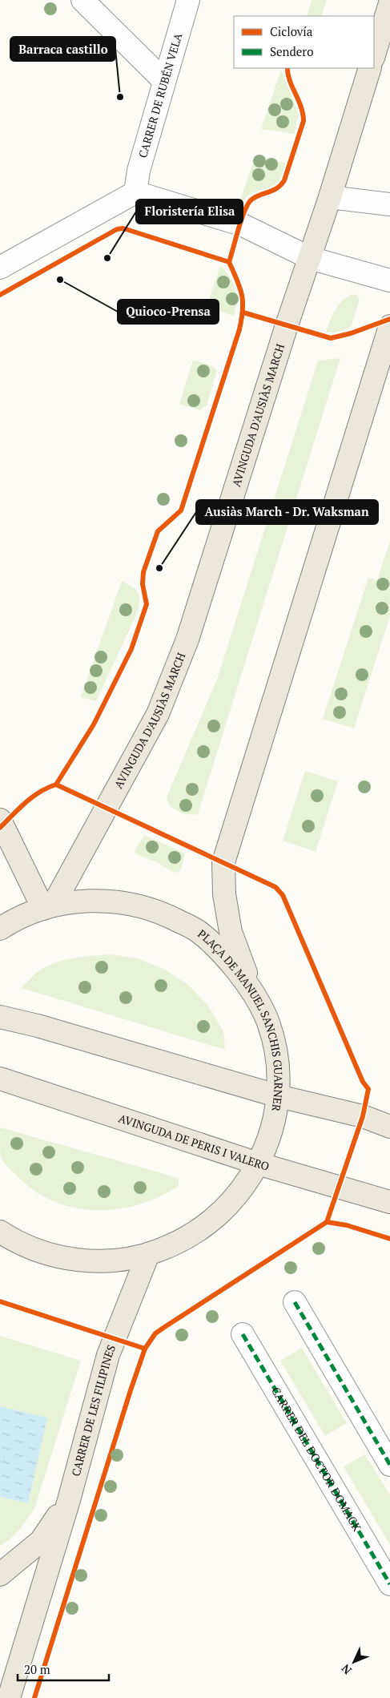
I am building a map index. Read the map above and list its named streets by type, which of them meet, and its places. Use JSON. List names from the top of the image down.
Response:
{
  "streets": {
    "main road": [
      "AVINGUDA D'AUSIÀS MARCH",
      "PLAÇA DE MANUEL SANCHIS GUARNER",
      "AVINGUDA DE PERIS I VALERO",
      "CARRER DE LES FILIPINES"
    ],
    "street": ["CARRER DE RUBÉN VELA", "CARRER DEL DOCTOR DOMAGK"]
  },
  "crossings": [
    ["AVINGUDA D'AUSIÀS MARCH", "PLAÇA DE MANUEL SANCHIS GUARNER"],
    ["PLAÇA DE MANUEL SANCHIS GUARNER", "AVINGUDA DE PERIS I VALERO"],
    ["PLAÇA DE MANUEL SANCHIS GUARNER", "CARRER DE LES FILIPINES"]
  ],
  "places": [
    "Barraca castillo",
    "Floristería Elisa",
    "Quioco-Prensa",
    "Ausiàs March - Dr. Waksman"
  ],
  "legend": ["Ciclovía", "Sendero"],
  "scale_bar": "20 m",
  "north": "bottom left"
}
